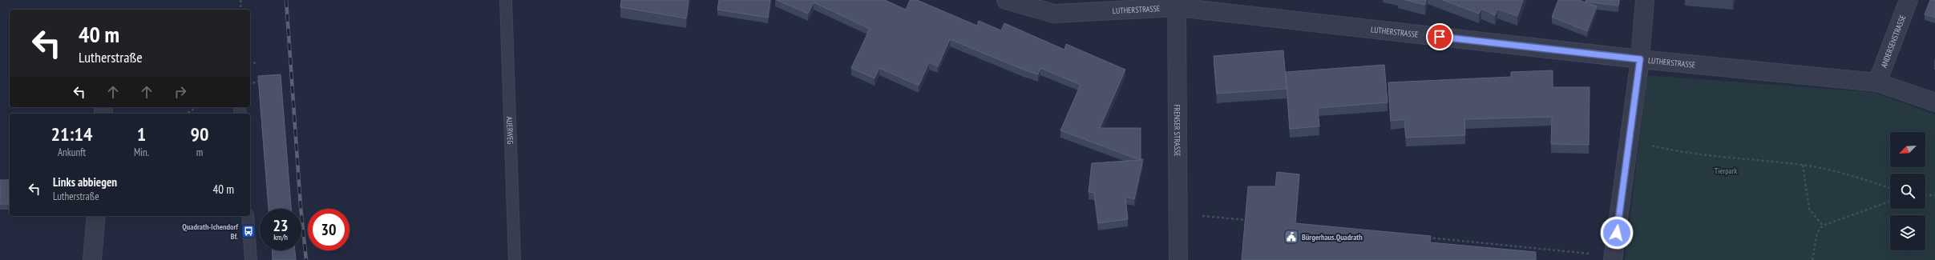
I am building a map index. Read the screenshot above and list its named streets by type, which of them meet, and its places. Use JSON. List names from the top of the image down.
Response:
{
  "streets": {
    "street": ["LUTHERSTRASSE", "ANDERSENSTRASSE", "FRENSER STRASSE"],
    "lane": ["AUERWEG"]
  },
  "crossings": [
    ["LUTHERSTRASSE", "ANDERSENSTRASSE"],
    ["LUTHERSTRASSE", "FRENSER STRASSE"]
  ],
  "parks": ["Tierpark"],
  "places": {
    "bus stop": ["Quadrath-Ichendorf Bf."],
    "public building": ["Bürgerhaus.Quadrath"]
  },
  "north": "bottom left",
  "page": {
    "turn": ["40 m", "Lutherstraße"],
    "eta": [
      "21:14",
      "Ankunft",
      "1",
      "Min.",
      "90",
      "m"
    ],
    "list": [
      {
        "name": "Links abbiegen",
        "note": "Lutherstraße",
        "value": "40 m"
      }
    ],
    "speed": "23 km/h",
    "limit": "30"
  }
}
